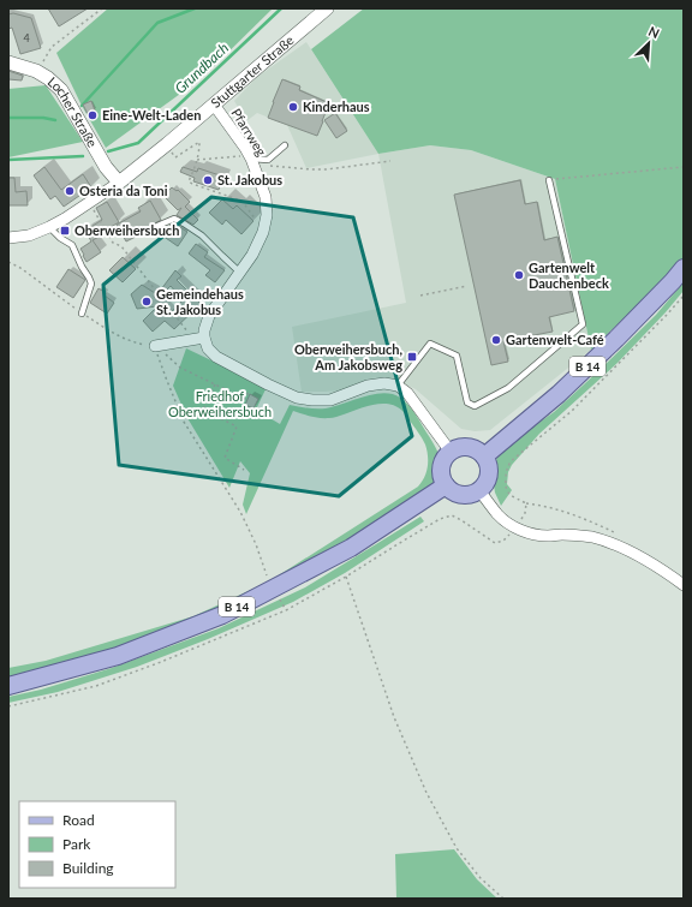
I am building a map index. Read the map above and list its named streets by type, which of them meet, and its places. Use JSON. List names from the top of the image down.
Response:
{
  "streets": {
    "main road": ["B 14"],
    "street": ["Stuttgarter Straße", "Locher Straße", "Pfarrweg"]
  },
  "crossings": [
    ["Stuttgarter Straße", "Locher Straße"],
    ["Stuttgarter Straße", "Pfarrweg"]
  ],
  "water": ["Grundbach"],
  "parks": ["Friedhof Oberweihersbuch"],
  "places": {
    "other": [
      "Kinderhaus",
      "Eine-Welt-Laden",
      "St. Jakobus",
      "Osteria da Toni",
      "Gartenwelt Dauchenbeck",
      "Gemeindehaus St. Jakobus",
      "Gartenwelt-Café"
    ],
    "transit": ["Oberweihersbuch", "Oberweihersbuch, Am Jakobsweg"]
  },
  "house_numbers": ["4"],
  "legend": ["Road", "Park", "Building"],
  "north": "top right"
}
